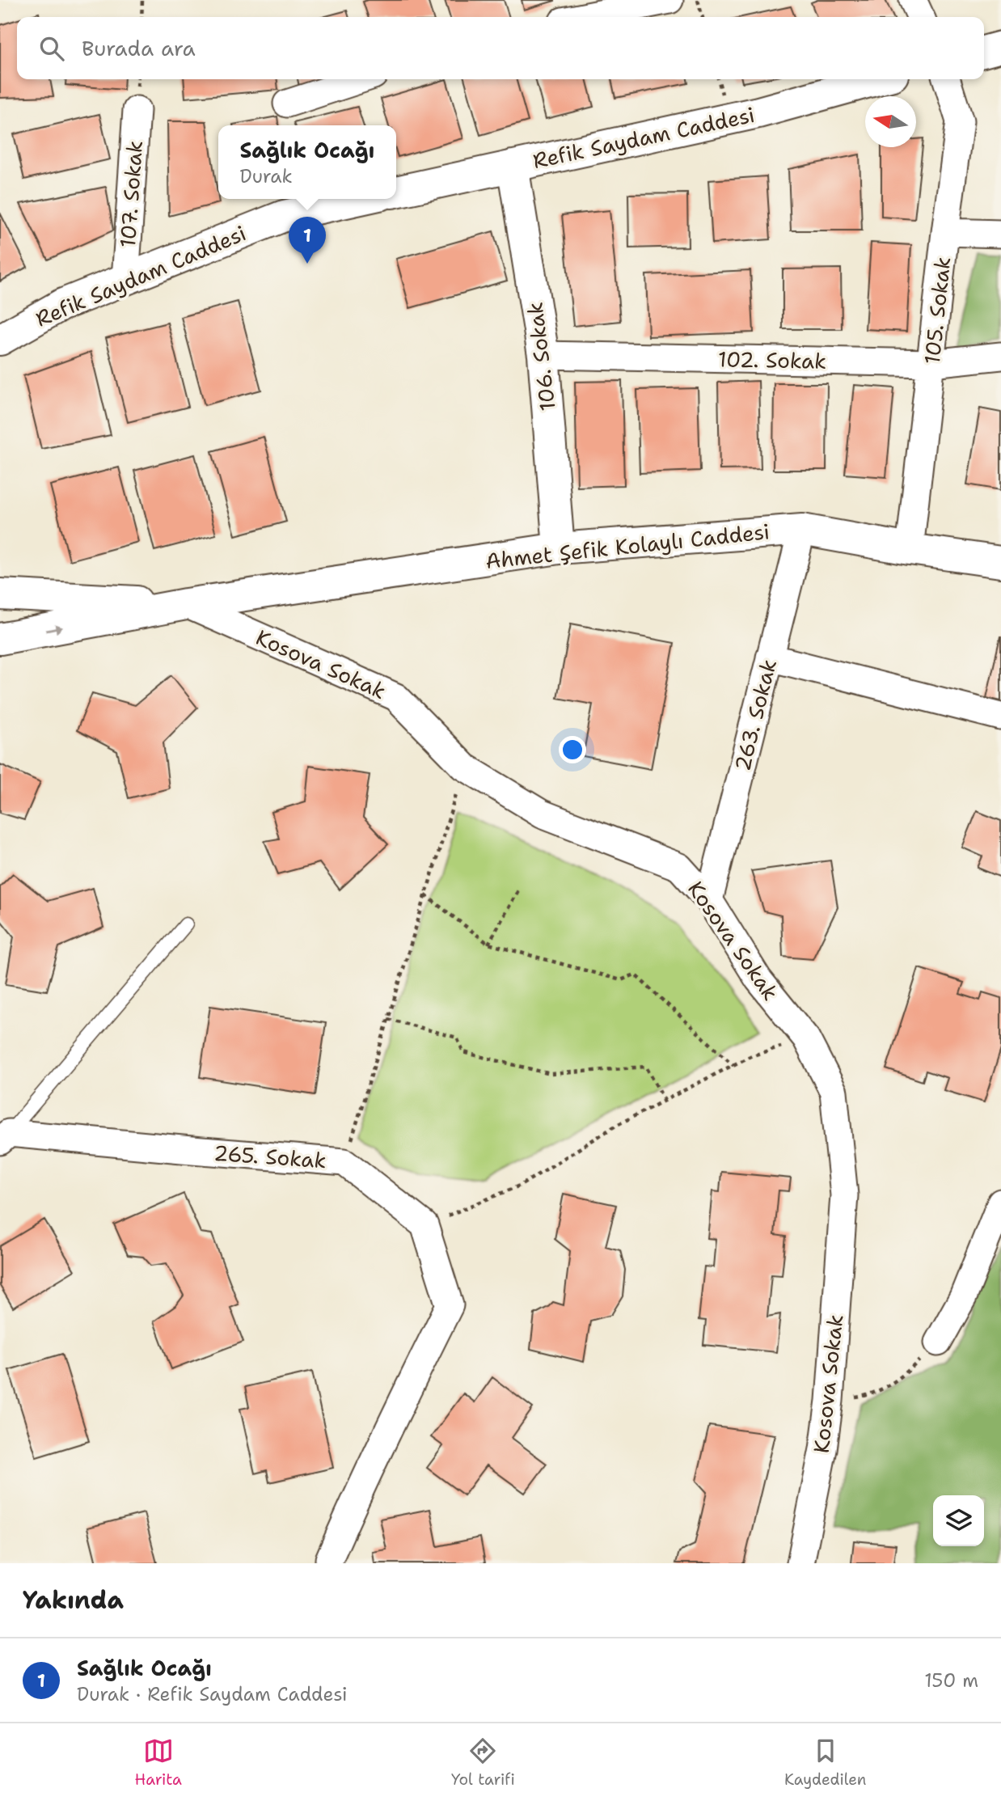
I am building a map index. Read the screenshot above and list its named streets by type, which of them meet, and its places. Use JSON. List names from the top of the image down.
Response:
{
  "streets": {
    "street": [
      "Refik Saydam Caddesi",
      "107. Sokak",
      "105. Sokak",
      "106. Sokak",
      "102. Sokak",
      "Ahmet Şefik Kolaylı Caddesi",
      "Kosova Sokak",
      "263. Sokak",
      "265. Sokak"
    ]
  },
  "crossings": [
    ["Refik Saydam Caddesi", "107. Sokak"],
    ["Refik Saydam Caddesi", "106. Sokak"],
    ["105. Sokak", "102. Sokak"],
    ["105. Sokak", "Ahmet Şefik Kolaylı Caddesi"],
    ["106. Sokak", "102. Sokak"],
    ["106. Sokak", "Ahmet Şefik Kolaylı Caddesi"],
    ["Ahmet Şefik Kolaylı Caddesi", "Kosova Sokak"],
    ["Ahmet Şefik Kolaylı Caddesi", "263. Sokak"],
    ["Kosova Sokak", "263. Sokak"]
  ],
  "north": "left",
  "page": {
    "search": "Burada ara",
    "popup": ["Sağlık Ocağı", "Durak"],
    "pins": "1",
    "heading": "Yakında",
    "list": [
      {
        "mark": "1",
        "name": "Sağlık Ocağı",
        "note": "Durak · Refik Saydam Caddesi",
        "value": "150 m"
      }
    ],
    "nav": ["Harita", "Yol tarifi", "Kaydedilen"]
  }
}
